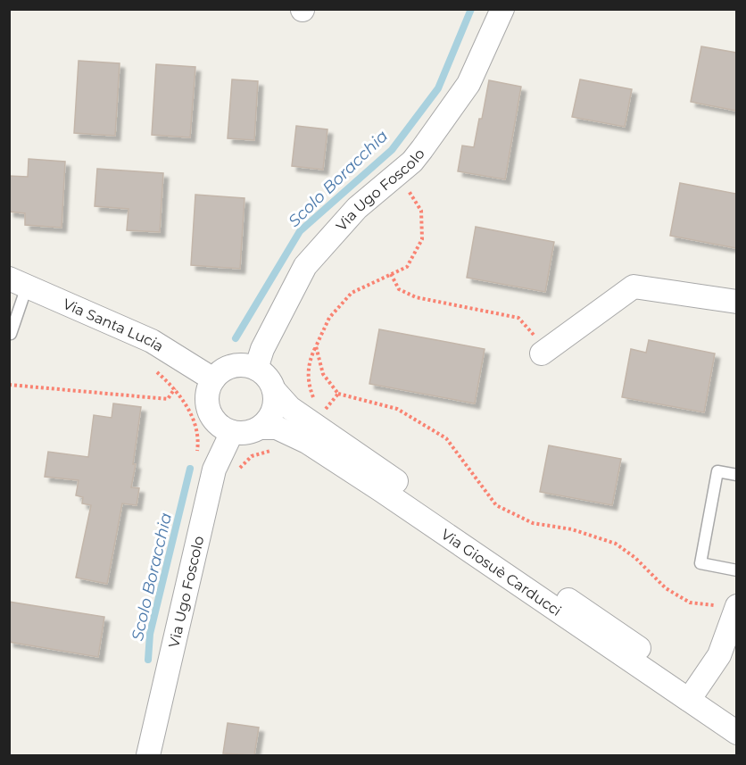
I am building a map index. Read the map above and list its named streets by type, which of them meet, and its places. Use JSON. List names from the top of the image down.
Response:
{
  "streets": {
    "street": ["Via Ugo Foscolo", "Via Santa Lucia", "Via Giosuè Carducci"]
  },
  "crossings": [
    ["Via Ugo Foscolo", "Via Santa Lucia"],
    ["Via Ugo Foscolo", "Via Giosuè Carducci"],
    ["Via Santa Lucia", "Via Giosuè Carducci"]
  ],
  "water": ["Scolo Boracchia"]
}
